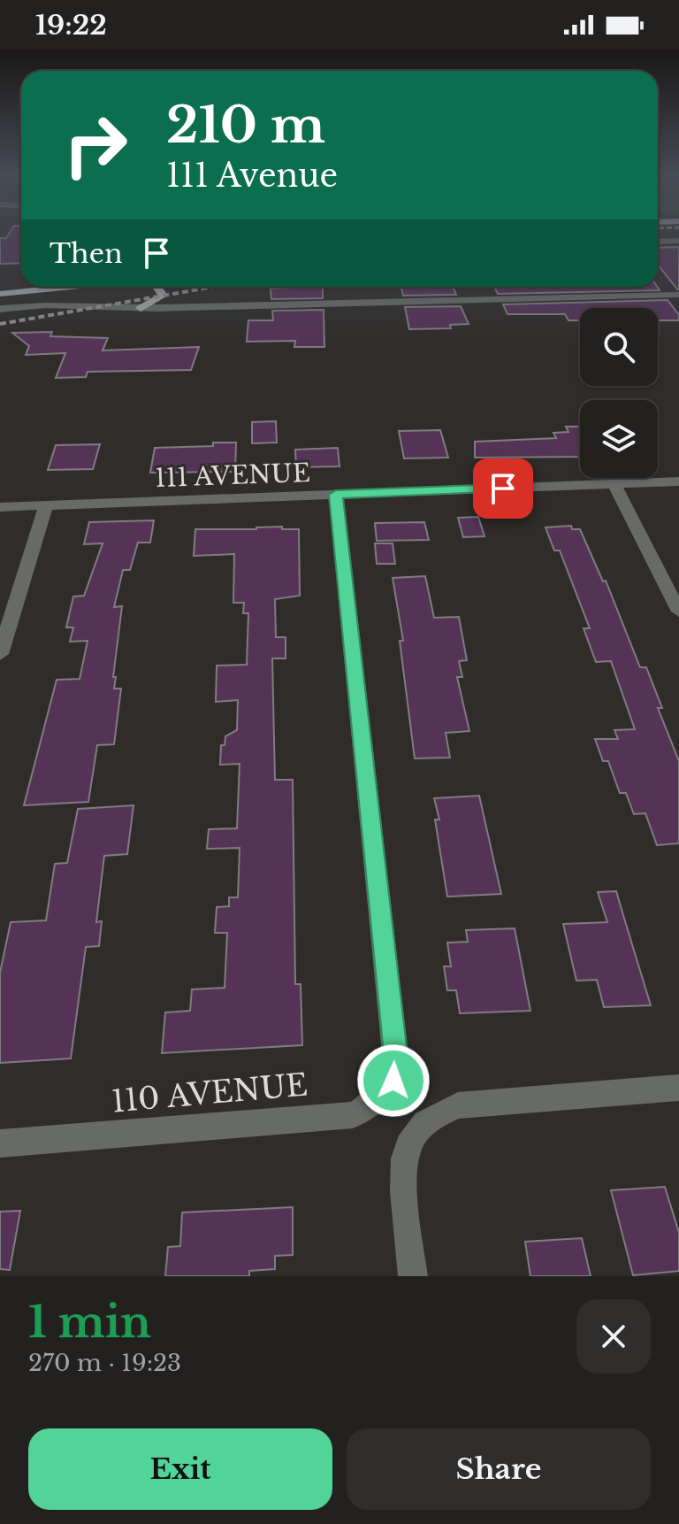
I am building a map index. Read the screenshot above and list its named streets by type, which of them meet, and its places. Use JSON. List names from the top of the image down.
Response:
{
  "streets": {
    "street": ["111 AVENUE", "110 AVENUE"]
  },
  "crossings": [
    ["111 AVENUE", "110 AVENUE"]
  ],
  "page": {
    "status": "19:22",
    "turn": ["210 m", "111 Avenue"],
    "then": "Then",
    "heading": ["1 min", "270 m · 19:23"],
    "buttons": ["Exit", "Share"]
  }
}
